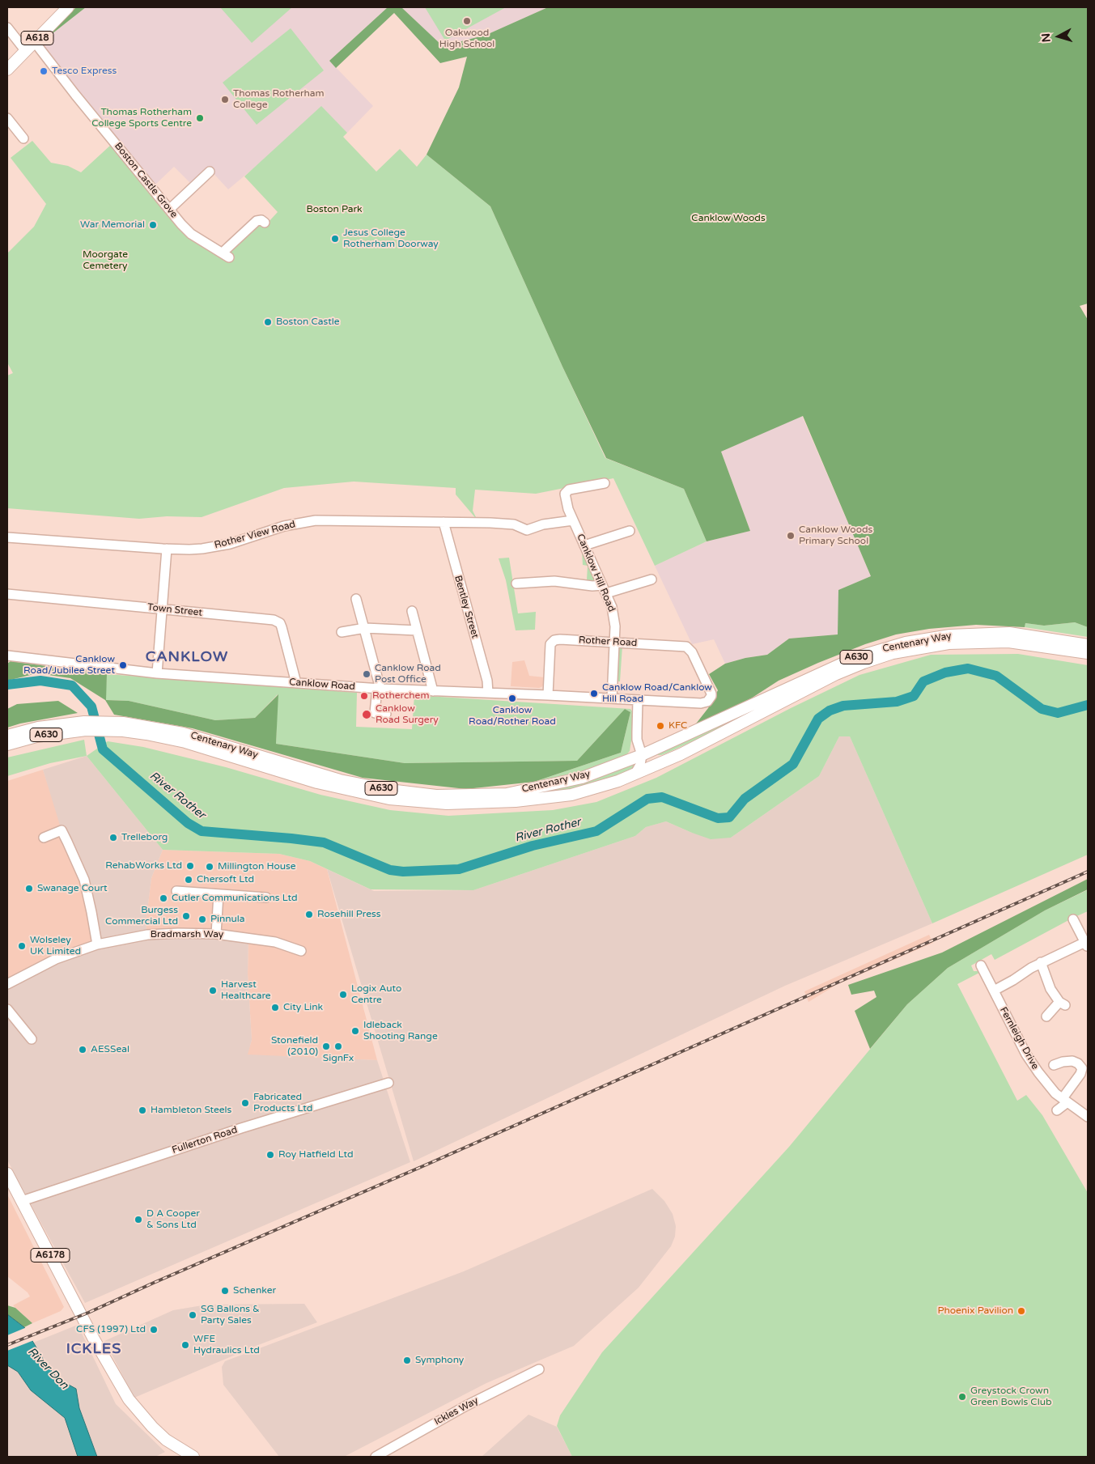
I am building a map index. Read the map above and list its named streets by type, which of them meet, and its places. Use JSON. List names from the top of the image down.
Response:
{
  "streets": {
    "main road": [
      "A618",
      "Centenary Way",
      "A630",
      "A6178"
    ],
    "street": [
      "Boston Castle Grove",
      "Rother View Road",
      "Canklow Hill Road",
      "Bentley Street",
      "Town Street",
      "Rother Road",
      "Canklow Road",
      "Bradmarsh Way",
      "Fernleigh Drive",
      "Fullerton Road",
      "Ickles Way"
    ]
  },
  "crossings": [
    ["A618", "Boston Castle Grove"],
    ["Rother View Road", "Canklow Hill Road"],
    ["Rother View Road", "Bentley Street"],
    ["Canklow Hill Road", "Rother Road"],
    ["Canklow Hill Road", "Canklow Road"],
    ["Bentley Street", "Canklow Road"],
    ["Town Street", "Canklow Road"],
    ["Rother Road", "Canklow Road"],
    ["Centenary Way", "A630"],
    ["Fullerton Road", "A6178"]
  ],
  "districts": ["CANKLOW", "ICKLES"],
  "water": ["River Rother", "River Don"],
  "parks": ["Boston Park", "Canklow Woods", "Moorgate Cemetery"],
  "places": [
    "Oakwood High School",
    "Tesco Express",
    "Thomas Rotherham College",
    "Thomas Rotherham College Sports Centre",
    "War Memorial",
    "Jesus College Rotherham Doorway",
    "Boston Castle",
    "Canklow Woods Primary School",
    "Canklow Road/Jubilee Street",
    "Canklow Road Post Office",
    "Canklow Road/Canklow Hill Road",
    "Rotherchem",
    "Canklow Road/Rother Road",
    "Canklow Road Surgery",
    "KFC",
    "Trelleborg",
    "RehabWorks Ltd",
    "Millington House",
    "Chersoft Ltd",
    "Swanage Court",
    "Cutler Communications Ltd",
    "Rosehill Press",
    "Burgess Commercial Ltd",
    "Pinnula",
    "Wolseley UK Limited",
    "Harvest Healthcare",
    "Logix Auto Centre",
    "City Link",
    "Idleback Shooting Range",
    "Stonefield (2010)",
    "SignFx",
    "AESSeal",
    "Fabricated Products Ltd",
    "Hambleton Steels",
    "Roy Hatfield Ltd",
    "D A Cooper & Sons Ltd",
    "Schenker",
    "Phoenix Pavilion",
    "SG Ballons & Party Sales",
    "CFS (1997) Ltd",
    "WFE Hydraulics Ltd",
    "Symphony",
    "Greystock Crown Green Bowls Club"
  ],
  "north": "left"
}
